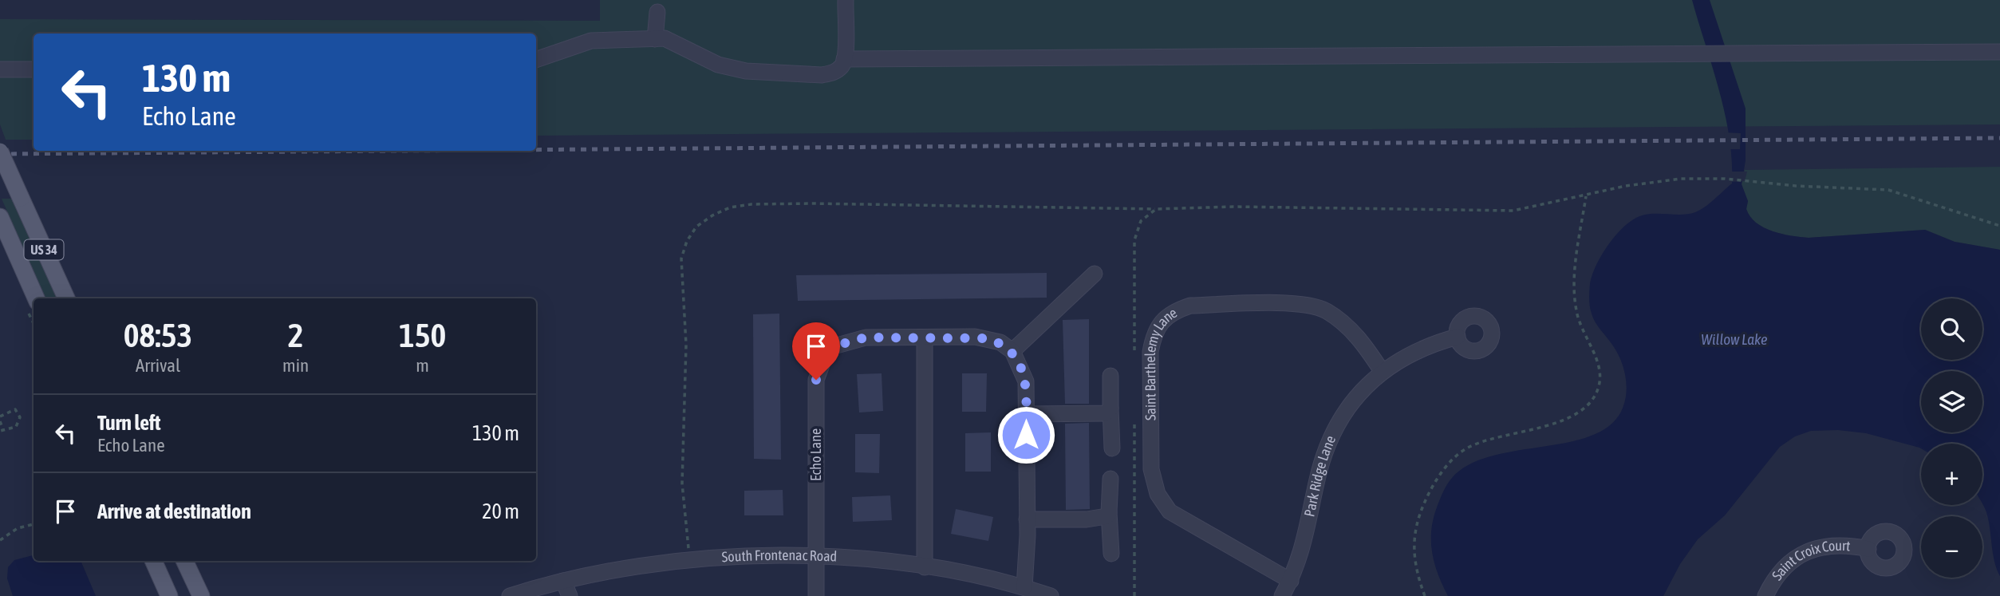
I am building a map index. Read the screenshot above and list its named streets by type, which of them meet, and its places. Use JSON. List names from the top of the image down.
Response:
{
  "streets": {
    "main road": ["US 34"],
    "street": [
      "Saint Barthelemy Lane",
      "Echo Lane",
      "Park Ridge Lane",
      "South Frontenac Road",
      "Saint Croix Court"
    ]
  },
  "crossings": [
    ["Saint Barthelemy Lane", "Park Ridge Lane"],
    ["Echo Lane", "South Frontenac Road"]
  ],
  "water": ["Willow Lake"],
  "page": {
    "turn": ["130 m", "Echo Lane"],
    "map_buttons": ["+", "−"],
    "eta": [
      "08:53",
      "Arrival",
      "2",
      "min",
      "150",
      "m"
    ],
    "list": [
      {
        "name": "Turn left",
        "note": "Echo Lane",
        "value": "130 m"
      },
      {
        "name": "Arrive at destination",
        "value": "20 m"
      }
    ]
  }
}
